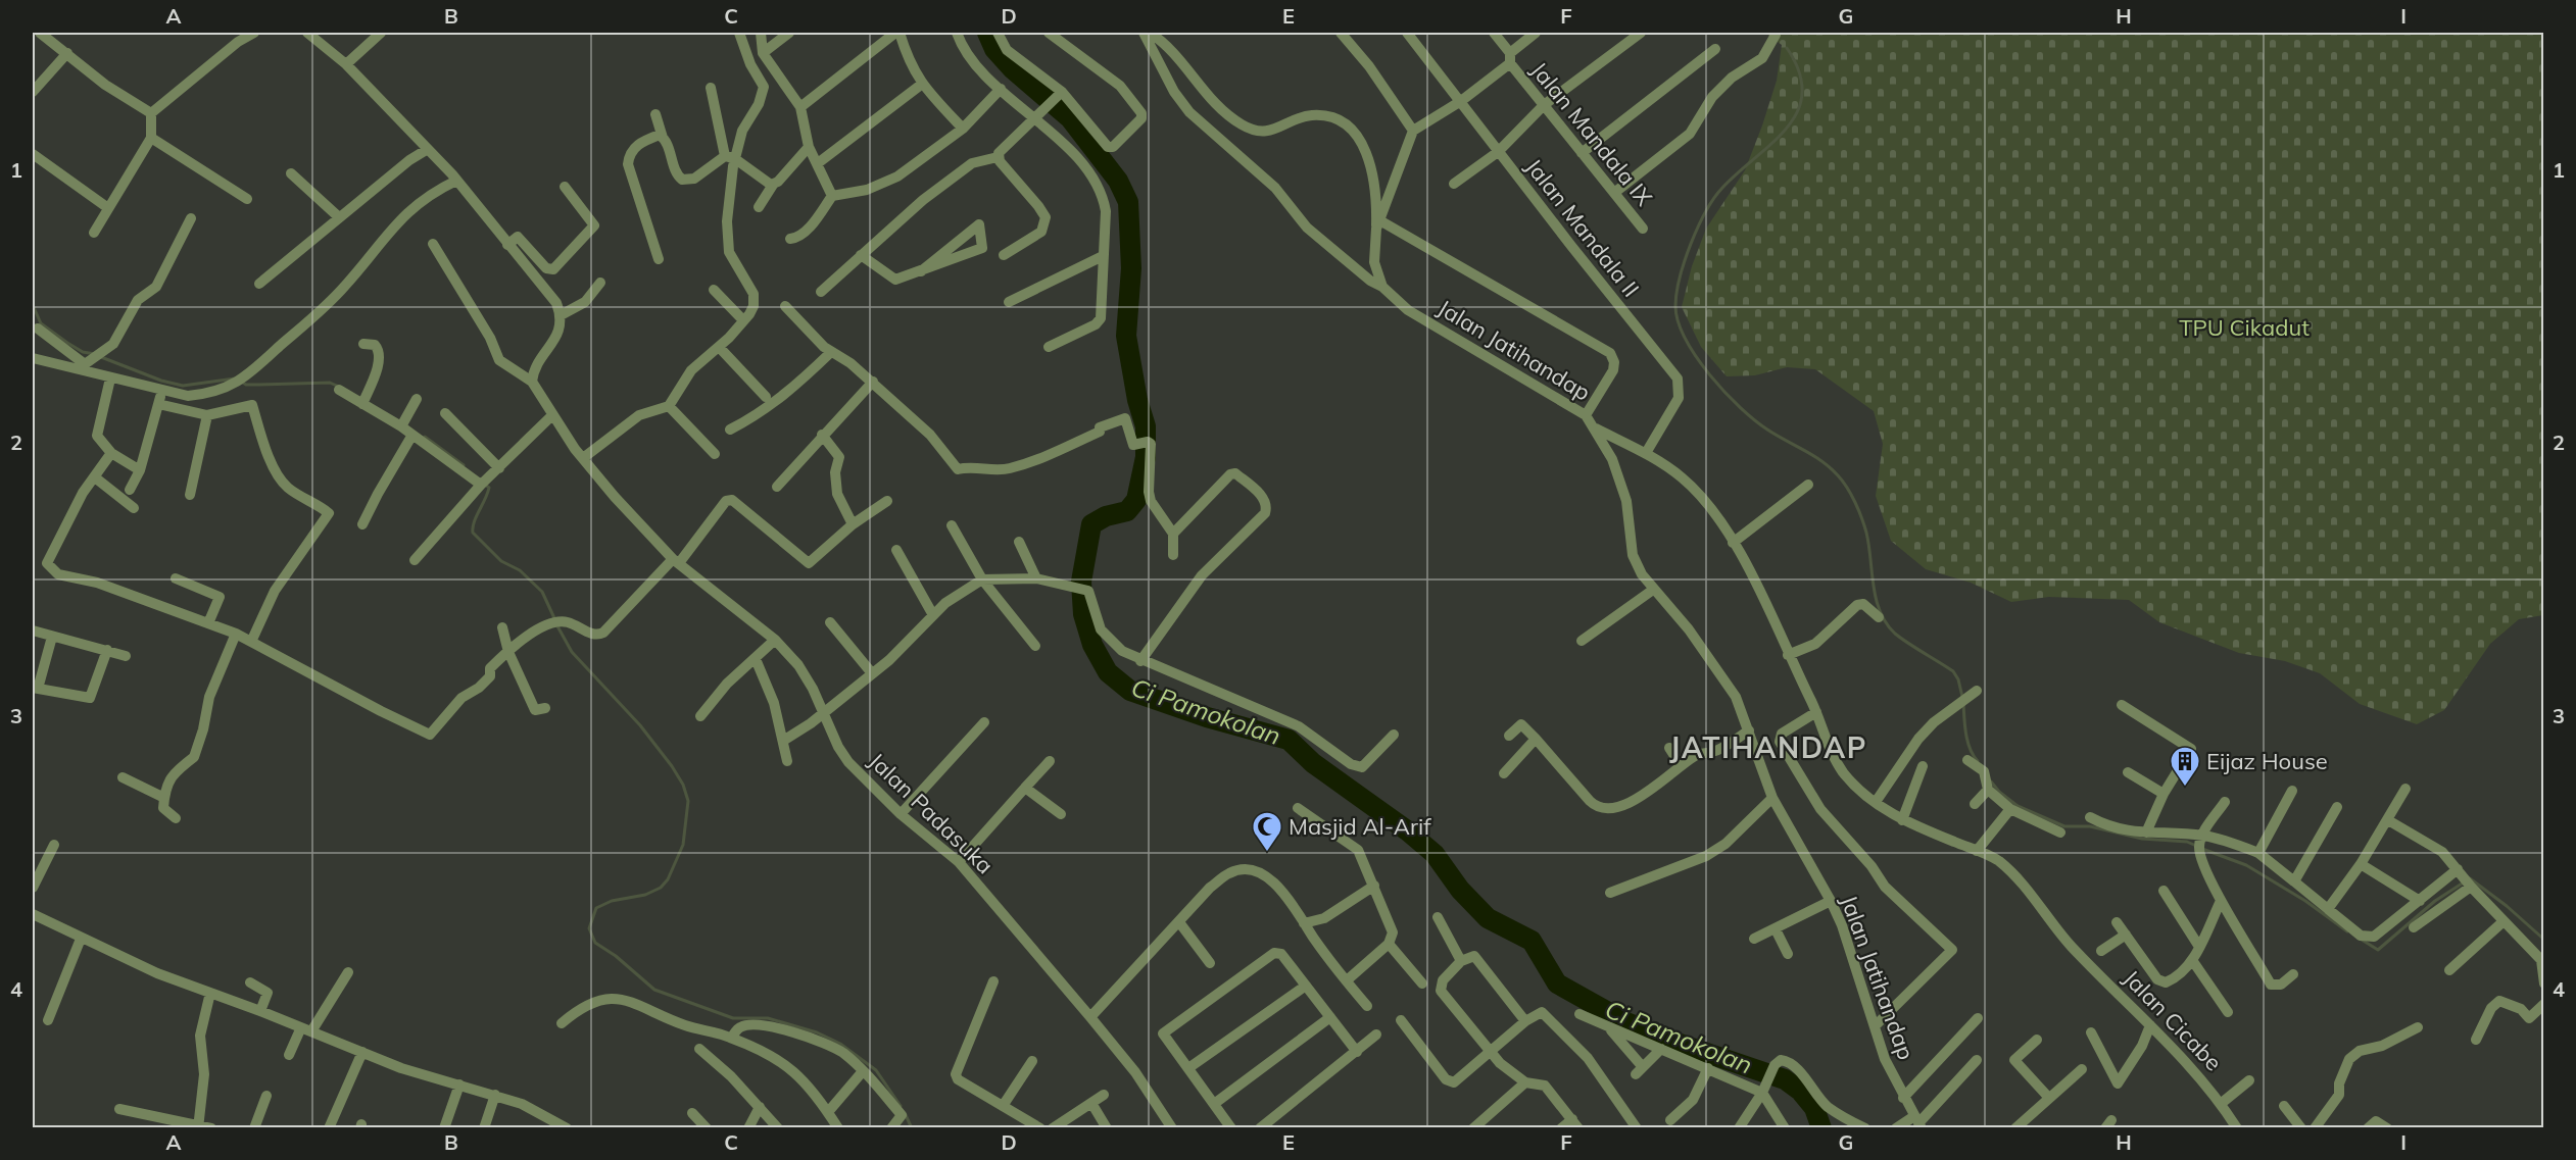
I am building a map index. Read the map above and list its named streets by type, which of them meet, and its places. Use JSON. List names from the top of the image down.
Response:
{
  "streets": {
    "street": [
      "Jalan Mandala IX",
      "Jalan Mandala II",
      "Jalan Jatihandap",
      "Jalan Padasuka",
      "Jalan Cicabe"
    ]
  },
  "crossings": [
    ["Jalan Mandala II", "Jalan Cicabe"],
    ["Jalan Jatihandap", "Jalan Cicabe"]
  ],
  "districts": ["JATIHANDAP"],
  "water": ["Ci Pamokolan"],
  "parks": ["TPU Cikadut"],
  "places": {
    "building": ["Eijaz House"],
    "mosque": ["Masjid Al-Arif"]
  },
  "grid": {
    "columns": [
      "A",
      "B",
      "C",
      "D",
      "E",
      "F",
      "G",
      "H",
      "I"
    ],
    "rows": [
      "1",
      "2",
      "3",
      "4"
    ]
  }
}
